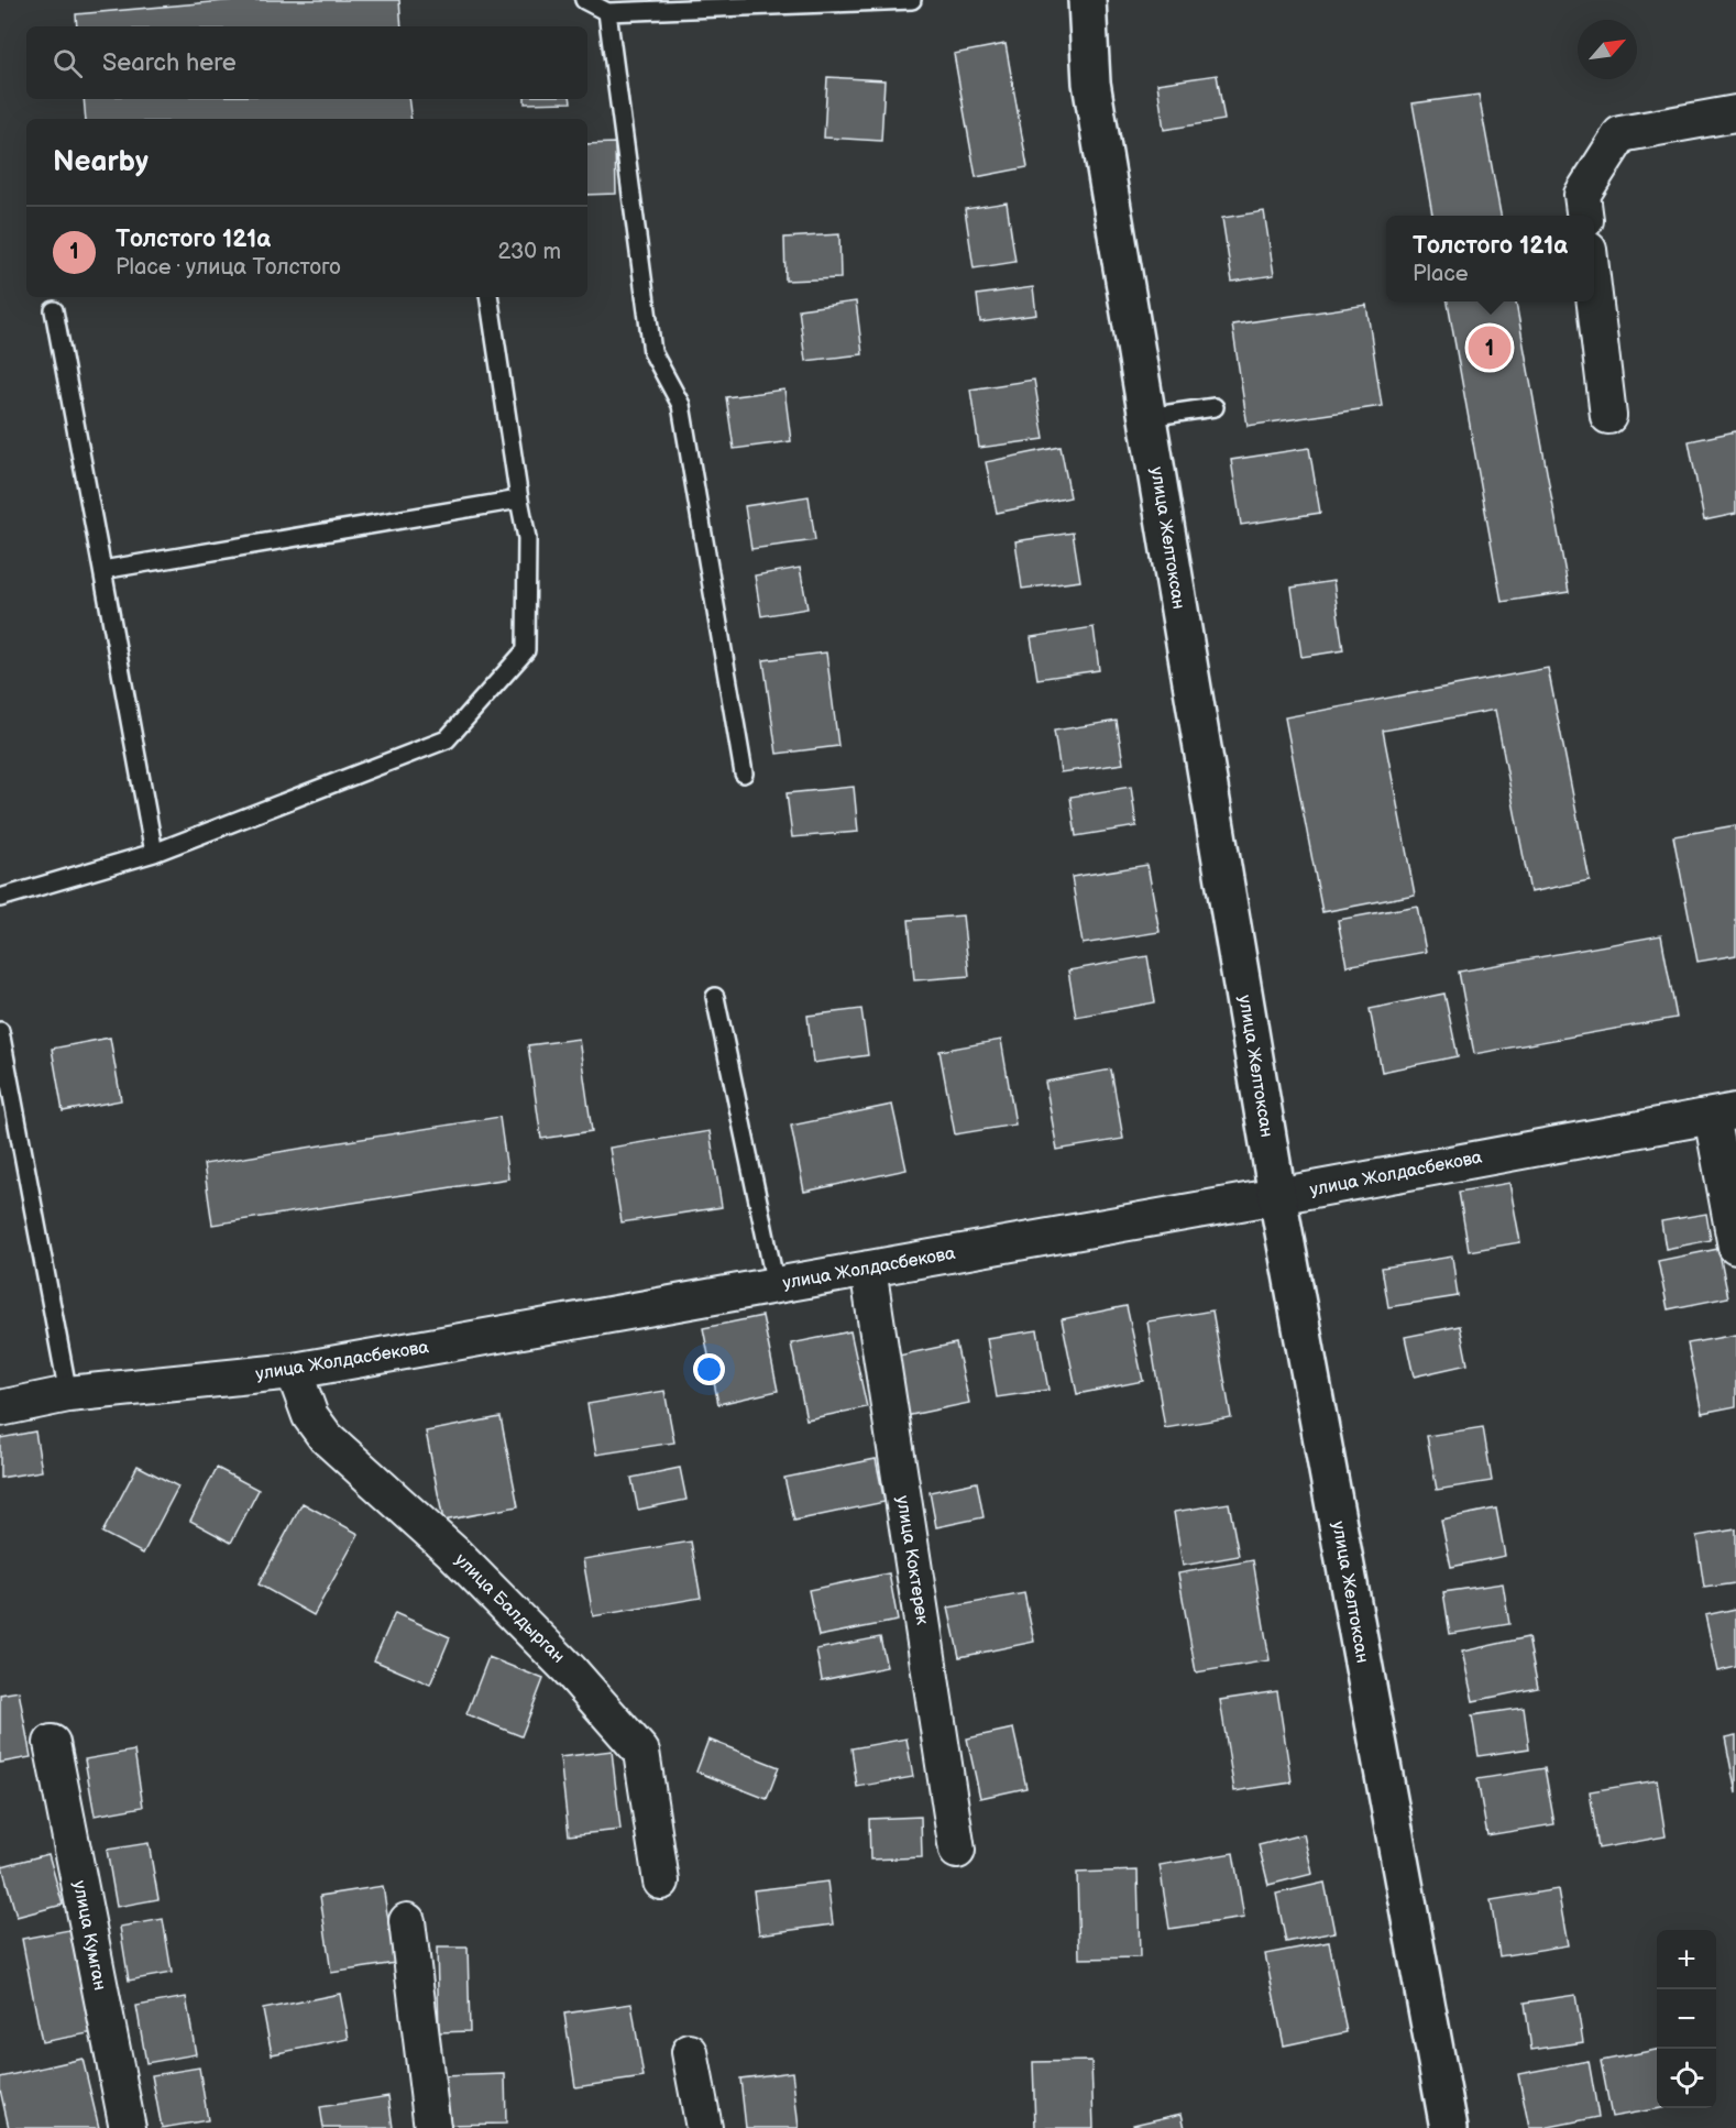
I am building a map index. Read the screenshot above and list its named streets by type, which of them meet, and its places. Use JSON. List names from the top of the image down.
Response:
{
  "streets": {
    "street": [
      "улица Желтоксан",
      "улица Жолдасбекова",
      "улица Коктерек",
      "улица Балдырган",
      "улица Кумган"
    ]
  },
  "crossings": [
    ["улица Желтоксан", "улица Жолдасбекова"],
    ["улица Жолдасбекова", "улица Коктерек"],
    ["улица Жолдасбекова", "улица Балдырган"]
  ],
  "north": "top right",
  "page": {
    "search": "Search here",
    "heading": "Nearby",
    "list": [
      {
        "mark": "1",
        "name": "Толстого 121а",
        "note": "Place · улица Толстого",
        "value": "230 m"
      }
    ],
    "popup": ["Толстого 121а", "Place"],
    "pins": "1",
    "map_buttons": ["+", "−"]
  }
}
